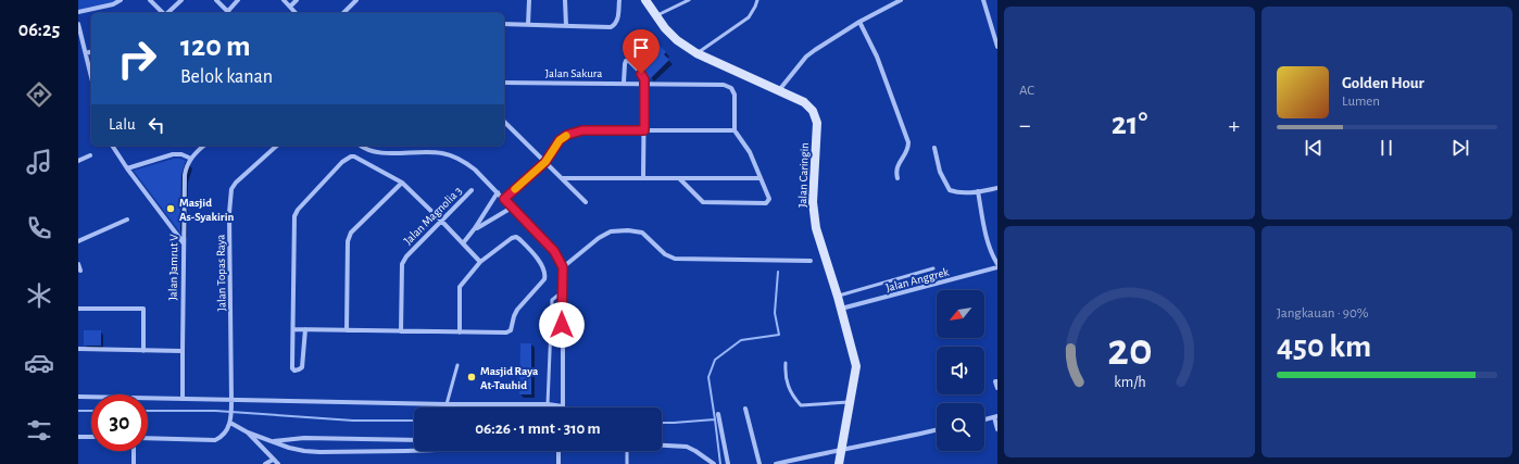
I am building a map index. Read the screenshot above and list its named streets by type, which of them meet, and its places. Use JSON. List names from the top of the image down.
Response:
{
  "streets": {
    "main road": ["Jalan Caringin"],
    "street": [
      "Jalan Sakura",
      "Jalan Magnolia 3",
      "Jalan Jamrut V",
      "Jalan Topas Raya",
      "Jalan Anggrek"
    ]
  },
  "crossings": [
    ["Jalan Caringin", "Jalan Anggrek"]
  ],
  "places": ["Masjid As-Syakirin", "Masjid Raya At-Tauhid"],
  "north": "bottom left",
  "page": {
    "tabs": "06:25",
    "tile": [
      "AC",
      ["Jangkauan · 90%", "450 km"]
    ],
    "turn": ["120 m", "Belok kanan"],
    "song": ["Golden Hour", "Lumen"],
    "then": "Lalu",
    "heat": ["−", "21°", "+"],
    "limit": "30",
    "trip": "06:26 · 1 mnt · 310 m",
    "gauge": ["20", "km/h"]
  }
}
